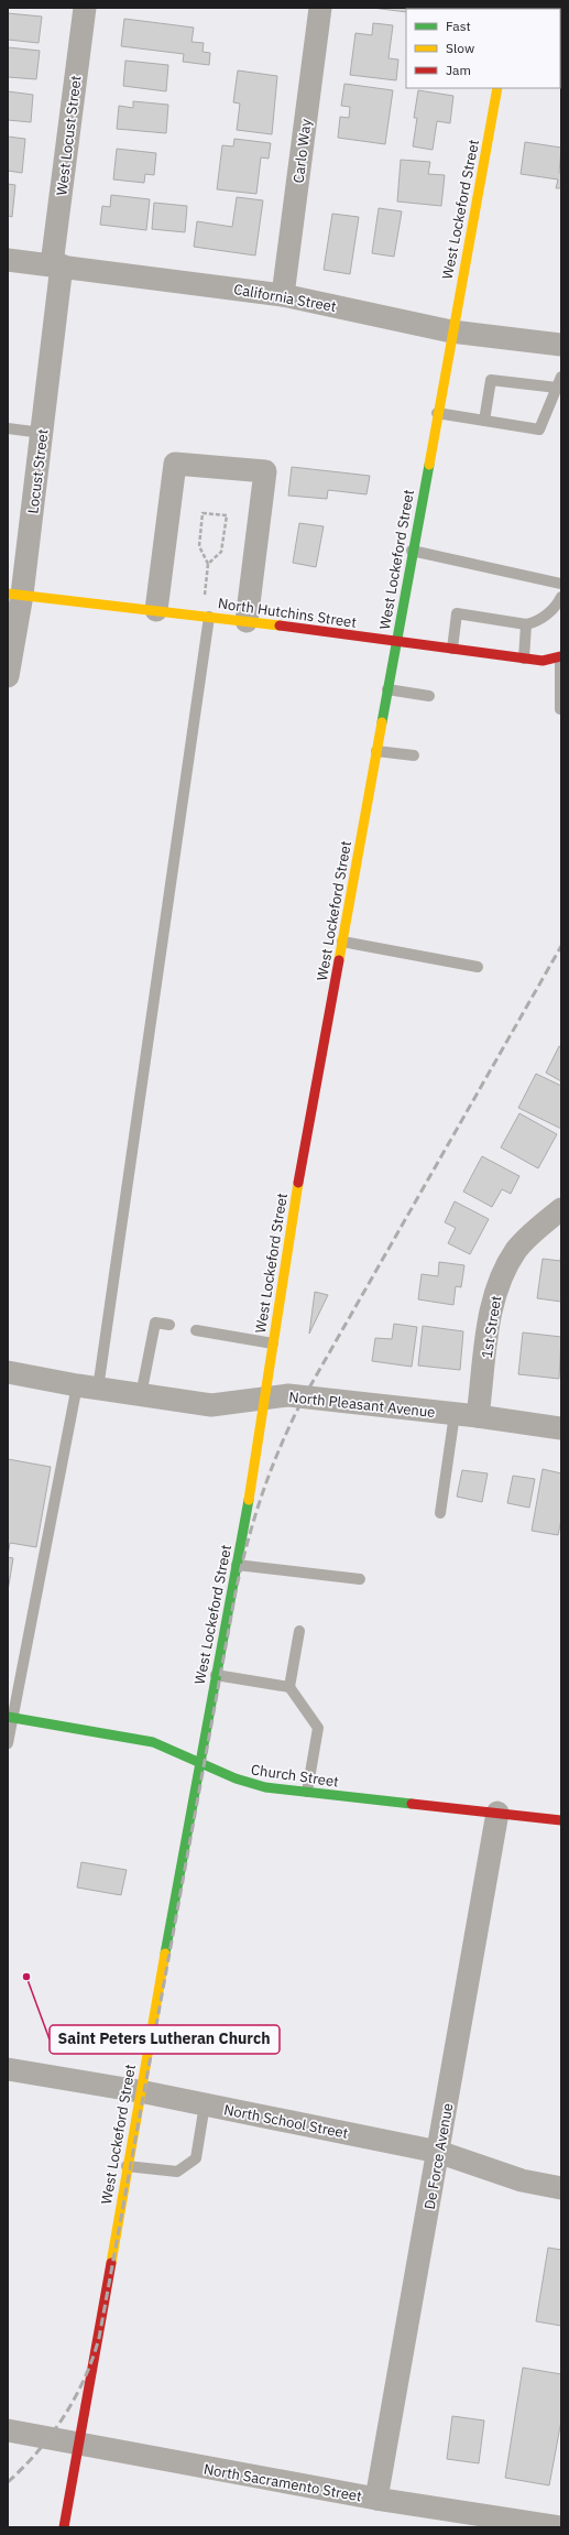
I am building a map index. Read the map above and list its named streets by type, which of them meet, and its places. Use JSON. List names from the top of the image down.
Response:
{
  "streets": {
    "street": [
      "West Locust Street",
      "Carlo Way",
      "West Lockeford Street",
      "California Street",
      "Locust Street",
      "North Hutchins Street",
      "1st Street",
      "North Pleasant Avenue",
      "Church Street",
      "North School Street",
      "De Force Avenue",
      "North Sacramento Street"
    ]
  },
  "crossings": [
    ["West Locust Street", "California Street"],
    ["West Locust Street", "Locust Street"],
    ["Carlo Way", "California Street"],
    ["West Lockeford Street", "California Street"],
    ["West Lockeford Street", "North Hutchins Street"],
    ["West Lockeford Street", "North Pleasant Avenue"],
    ["West Lockeford Street", "Church Street"],
    ["West Lockeford Street", "North School Street"],
    ["West Lockeford Street", "North Sacramento Street"],
    ["California Street", "Locust Street"],
    ["Locust Street", "North Hutchins Street"],
    ["1st Street", "North Pleasant Avenue"],
    ["Church Street", "De Force Avenue"],
    ["North School Street", "De Force Avenue"],
    ["De Force Avenue", "North Sacramento Street"]
  ],
  "places": ["Saint Peters Lutheran Church"],
  "legend": ["Fast", "Slow", "Jam"]
}
